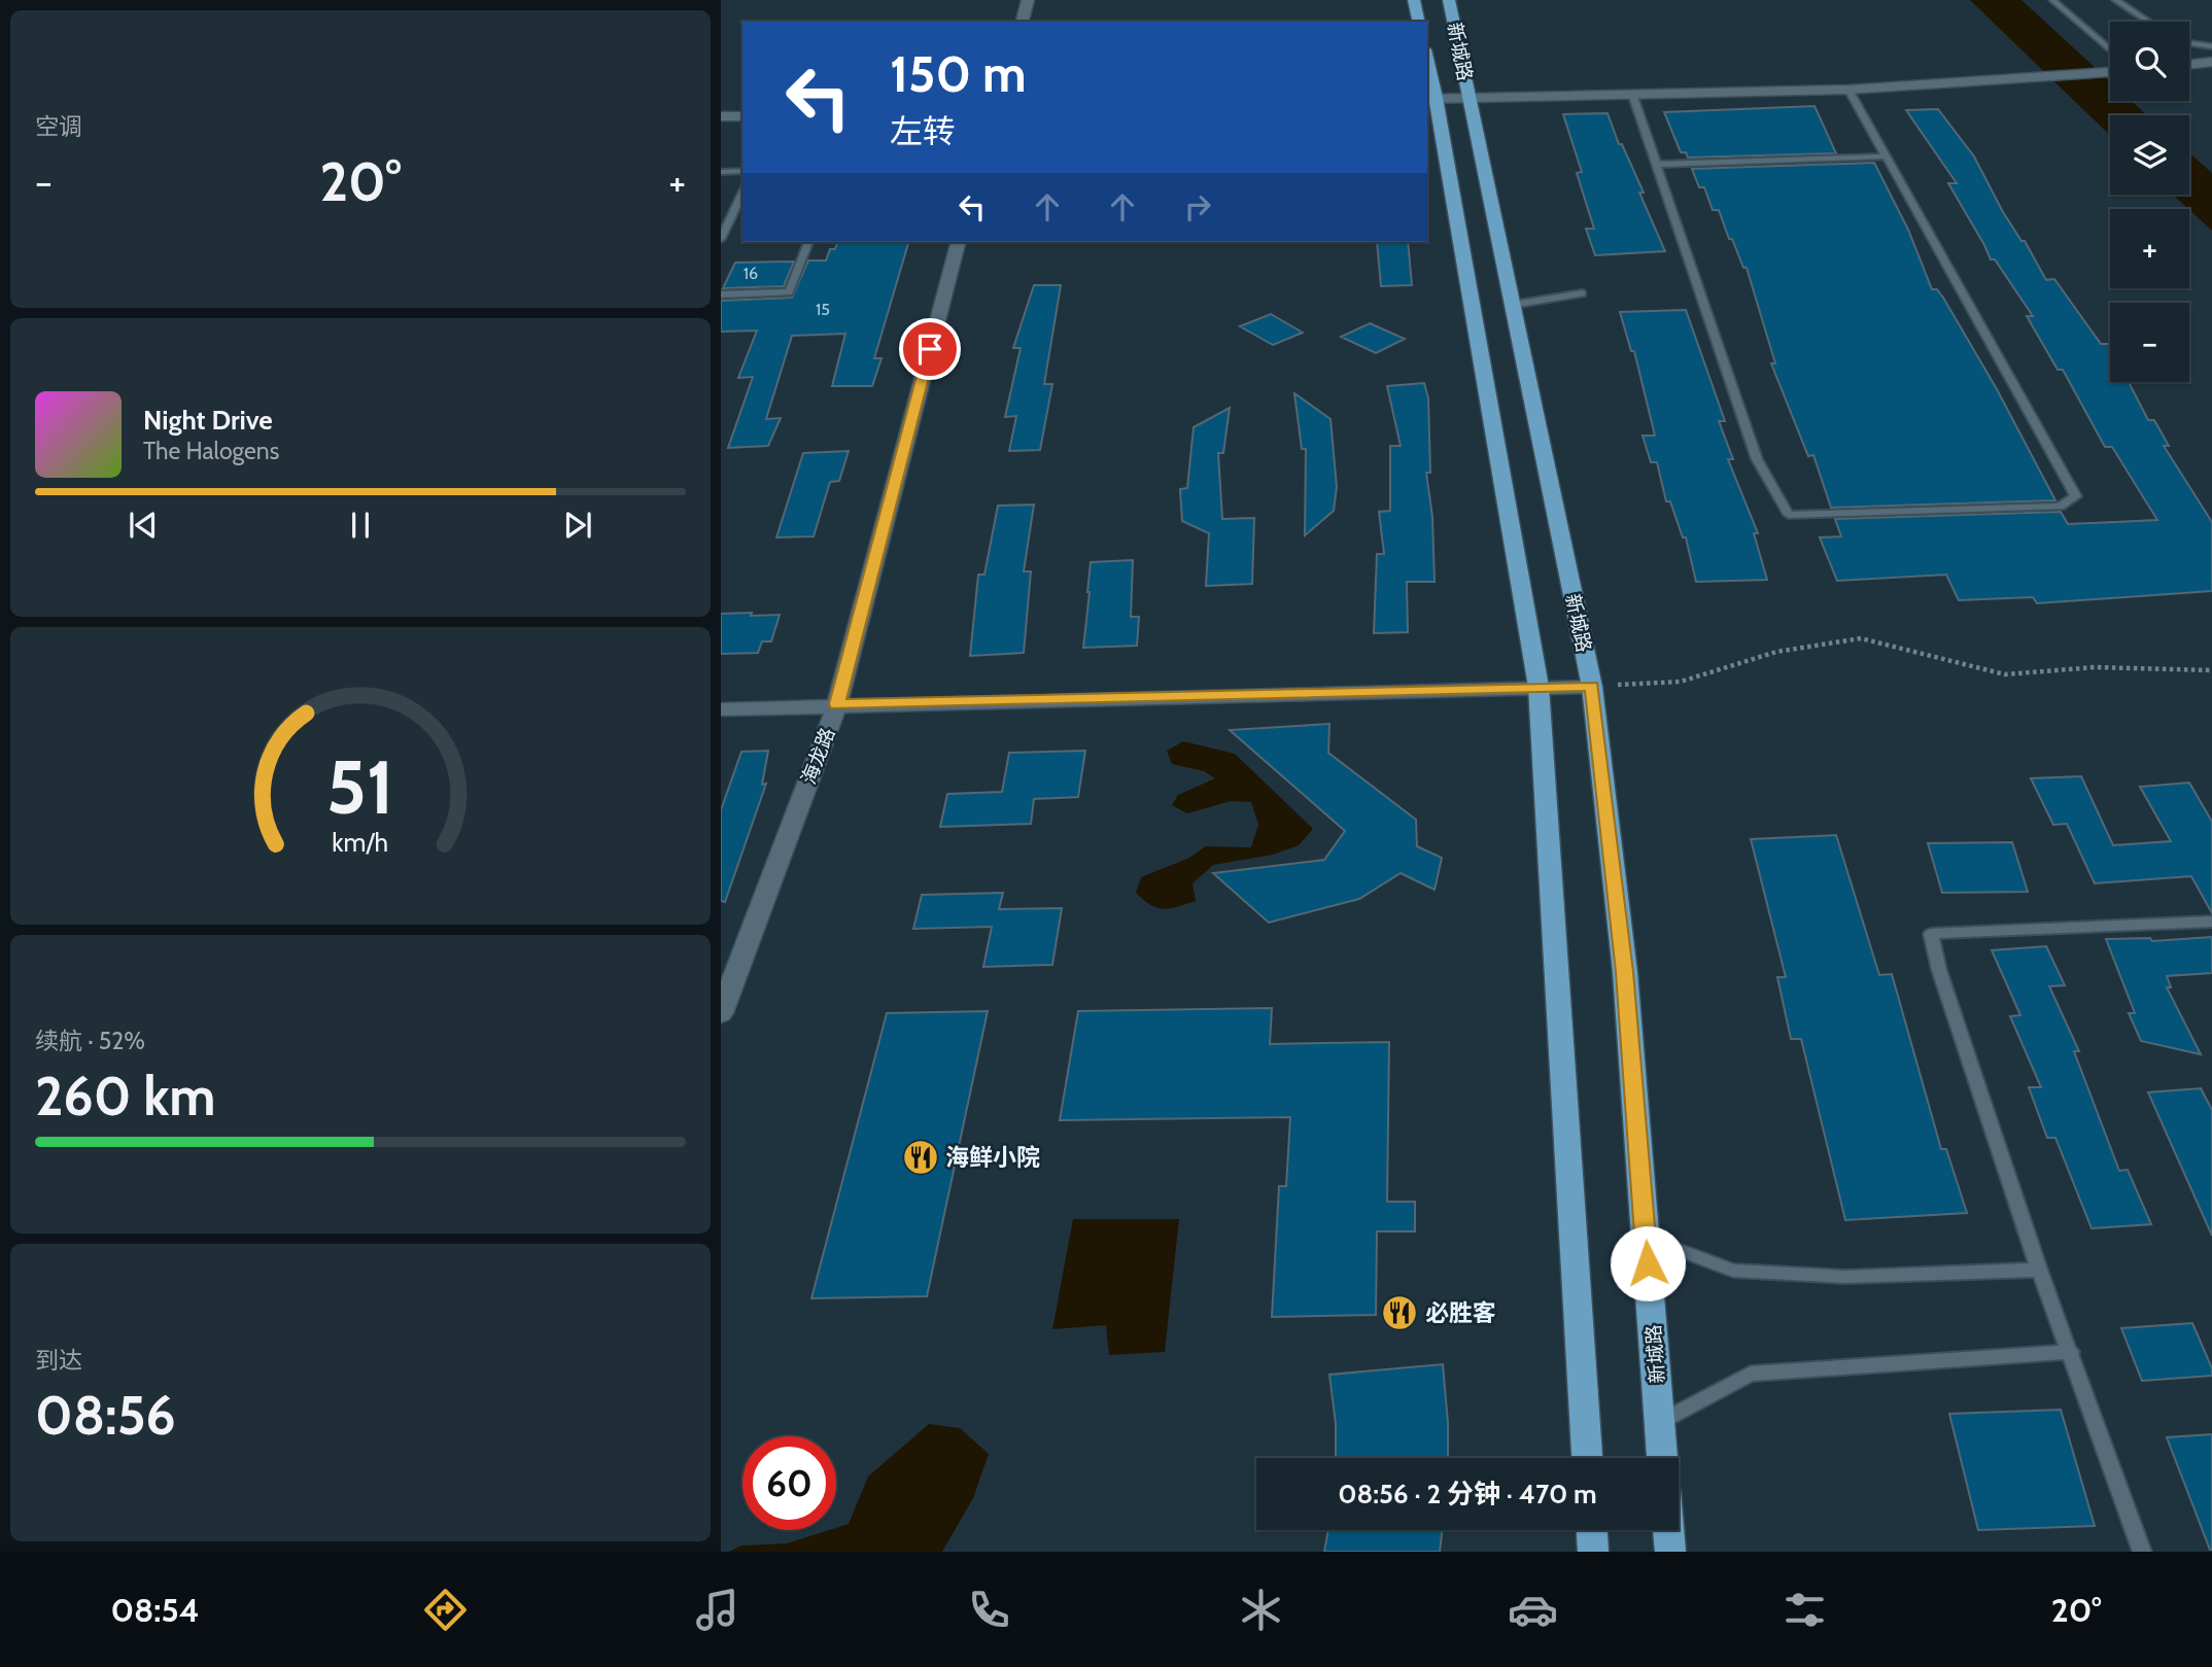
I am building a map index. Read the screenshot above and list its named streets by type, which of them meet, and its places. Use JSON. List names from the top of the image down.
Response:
{
  "streets": {
    "main road": ["新城路"],
    "street": ["海龙路"]
  },
  "places": {
    "restaurant": ["海鲜小院", "必胜客"]
  },
  "house_numbers": ["16", "15"],
  "page": {
    "tile": [
      "空调",
      ["续航 · 52%", "260 km"],
      ["到达", "08:56"]
    ],
    "map_buttons": ["+", "−"],
    "turn": ["150 m", "左转"],
    "heat": ["−", "20°", "+"],
    "song": ["Night Drive", "The Halogens"],
    "limit": "60",
    "trip": "08:56 · 2 分钟 · 470 m",
    "tabs": ["08:54", "20°"],
    "gauge": ["51", "km/h"]
  }
}
